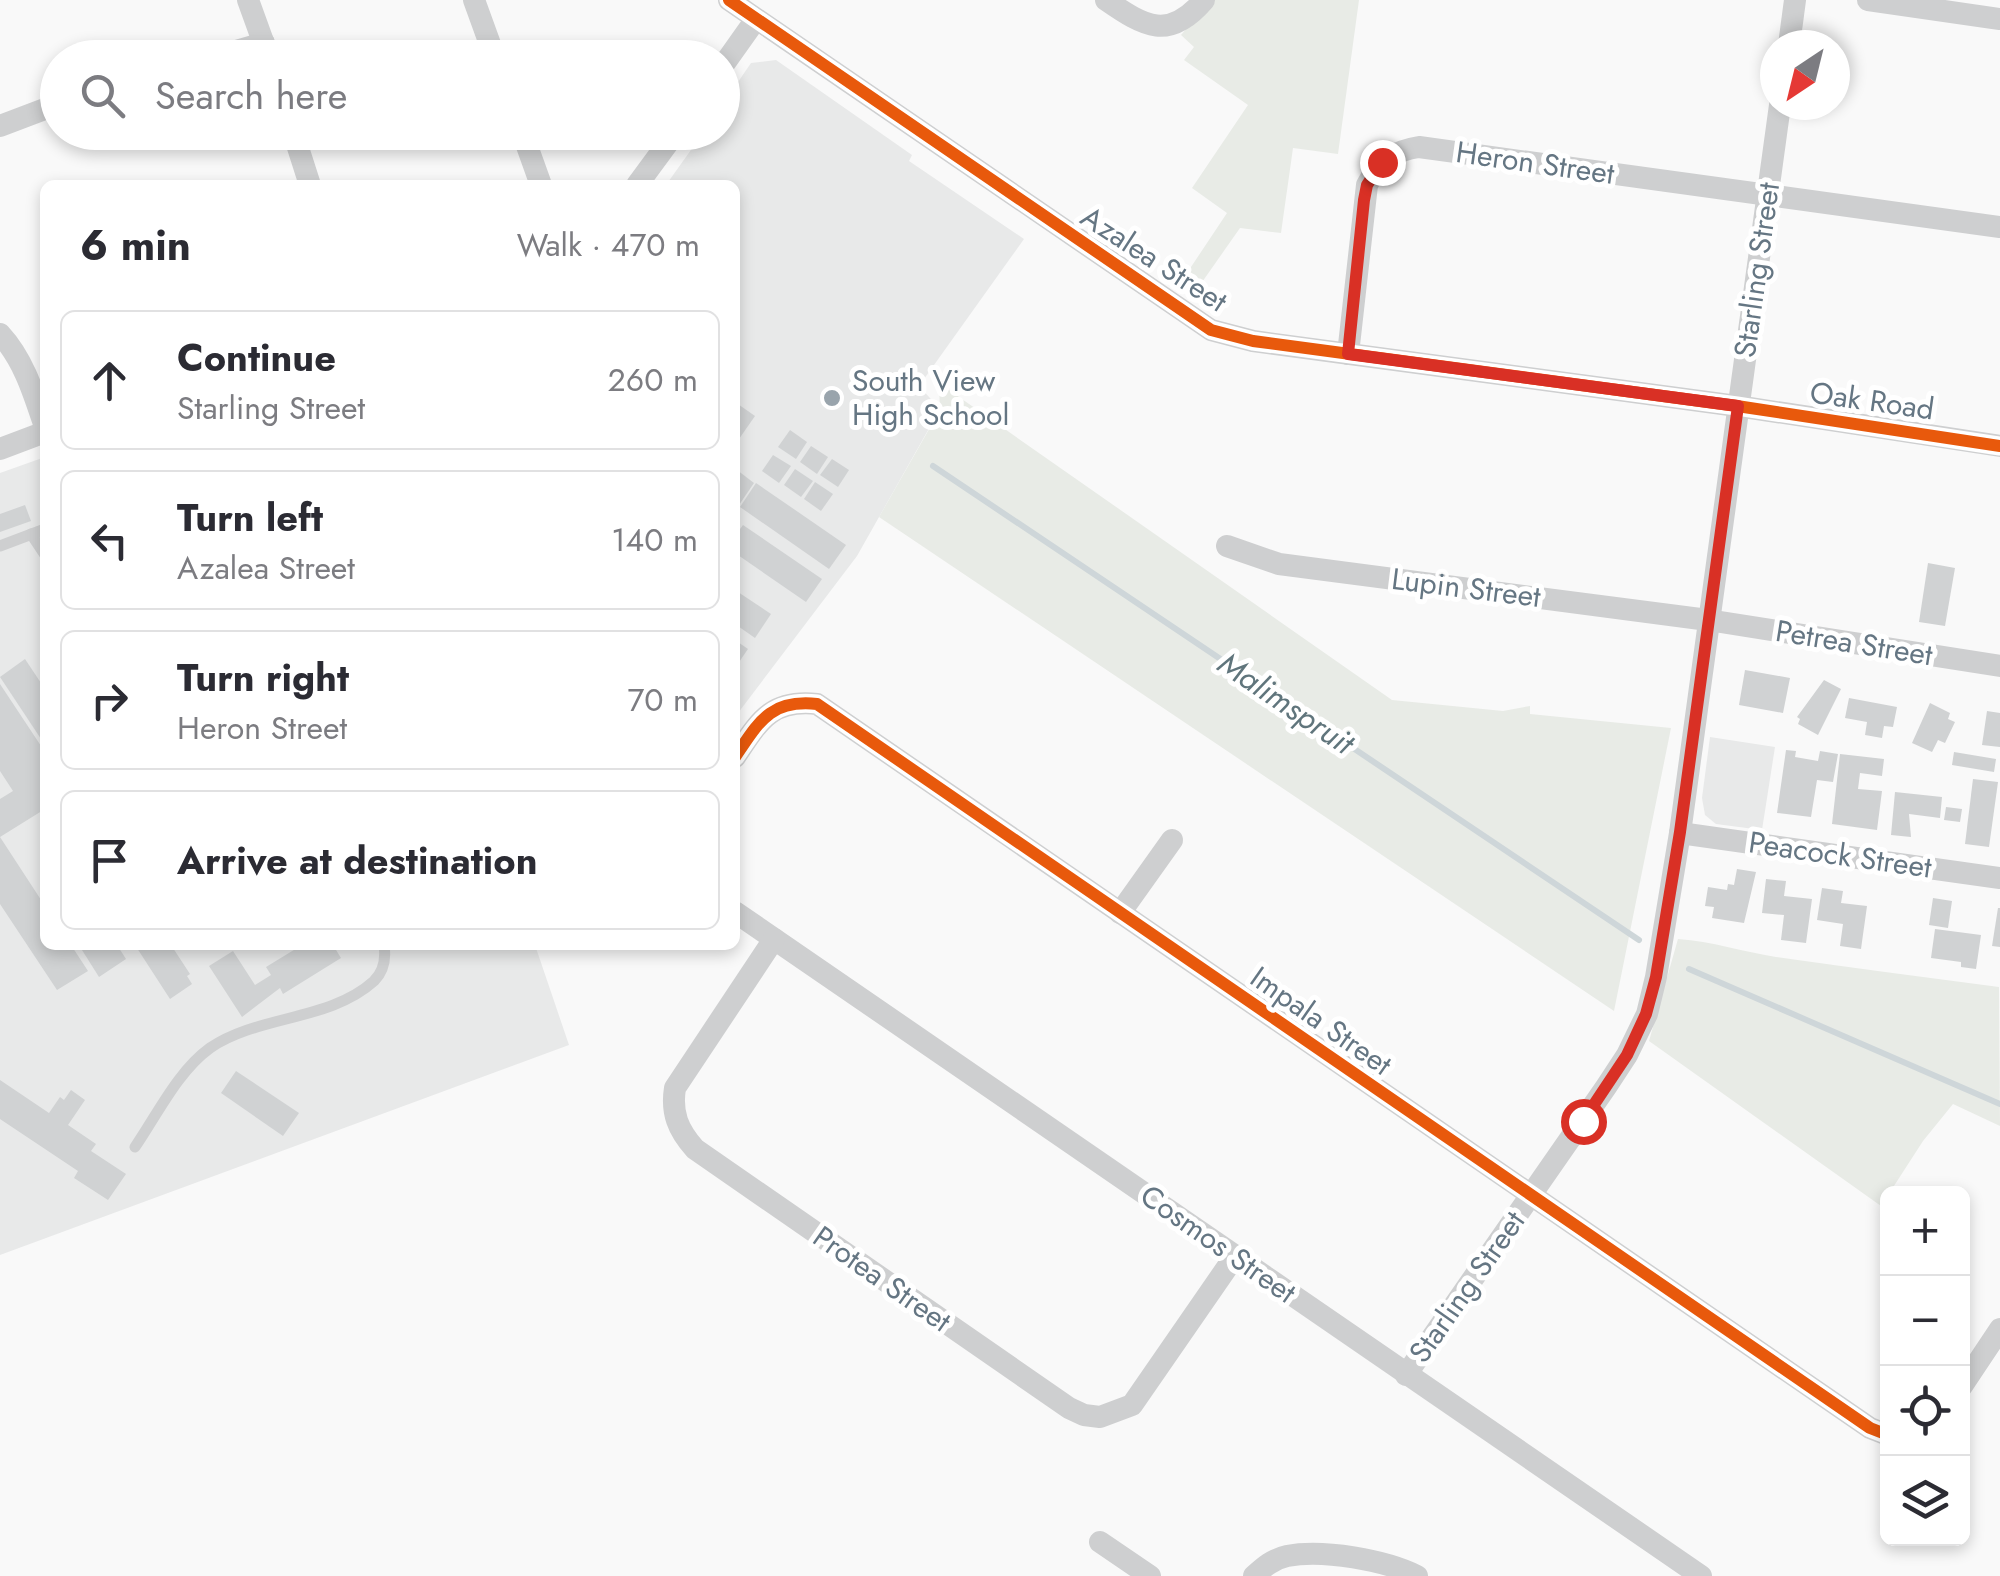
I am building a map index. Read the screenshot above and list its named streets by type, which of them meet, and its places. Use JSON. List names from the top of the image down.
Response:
{
  "streets": {
    "street": [
      "Heron Street",
      "Azalea Street",
      "Starling Street",
      "Oak Road",
      "Lupin Street",
      "Petrea Street",
      "Peacock Street",
      "Impala Street",
      "Cosmos Street",
      "Protea Street"
    ]
  },
  "crossings": [
    ["Heron Street", "Azalea Street"],
    ["Heron Street", "Starling Street"],
    ["Azalea Street", "Starling Street"],
    ["Azalea Street", "Oak Road"],
    ["Starling Street", "Oak Road"],
    ["Starling Street", "Lupin Street"],
    ["Starling Street", "Petrea Street"],
    ["Starling Street", "Peacock Street"],
    ["Starling Street", "Impala Street"],
    ["Starling Street", "Cosmos Street"],
    ["Lupin Street", "Petrea Street"],
    ["Cosmos Street", "Protea Street"]
  ],
  "water": ["Malimspruit"],
  "places": ["South View High School"],
  "north": "bottom left",
  "page": {
    "search": "Search here",
    "heading": ["6 min", "Walk · 470 m"],
    "list": [
      ["Continue", "Starling Street", "260 m"],
      ["Turn left", "Azalea Street", "140 m"],
      ["Turn right", "Heron Street", "70 m"],
      "Arrive at destination"
    ],
    "map_buttons": ["+", "−"]
  }
}
